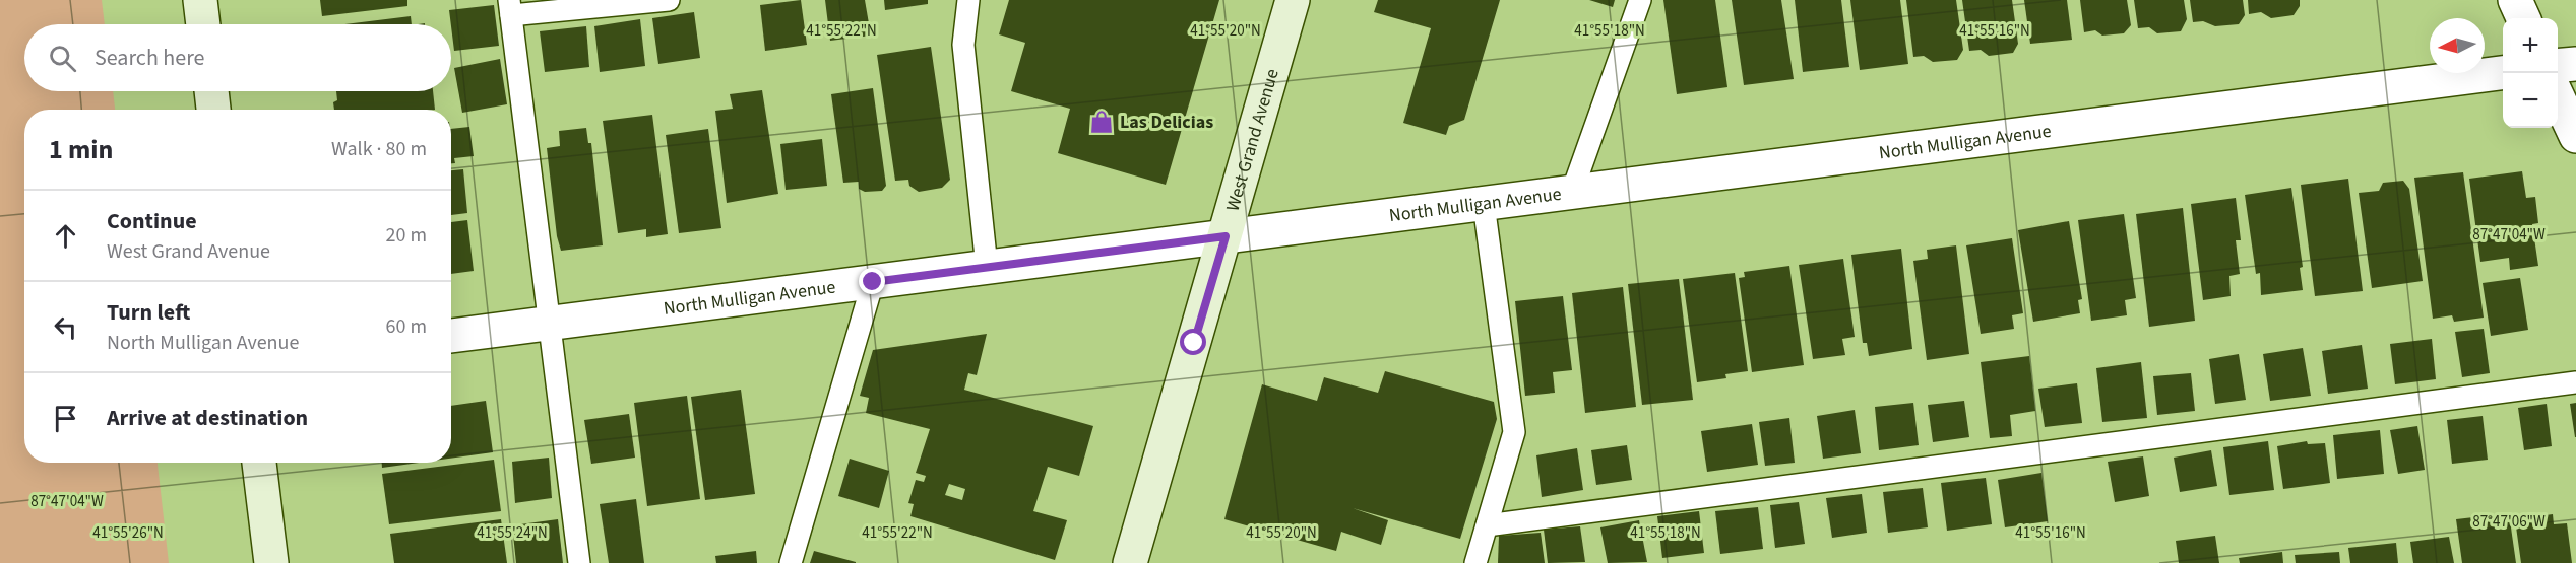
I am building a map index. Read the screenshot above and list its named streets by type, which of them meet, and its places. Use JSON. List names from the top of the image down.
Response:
{
  "streets": {
    "main road": ["West Grand Avenue"],
    "street": ["North Mulligan Avenue"]
  },
  "crossings": [
    ["West Grand Avenue", "North Mulligan Avenue"]
  ],
  "places": {
    "shop": ["Las Delicias"]
  },
  "north": "left",
  "page": {
    "map_buttons": ["+", "−"],
    "search": "Search here",
    "heading": ["1 min", "Walk · 80 m"],
    "list": [
      ["Continue", "West Grand Avenue", "20 m"],
      ["Turn left", "North Mulligan Avenue", "60 m"],
      "Arrive at destination"
    ]
  },
  "coordinates": [
    "41°55'22\"N",
    "41°55'20\"N",
    "41°55'18\"N",
    "41°55'16\"N",
    "87°47'04\"W",
    "87°47'06\"W",
    "41°55'26\"N",
    "41°55'24\"N"
  ]
}
